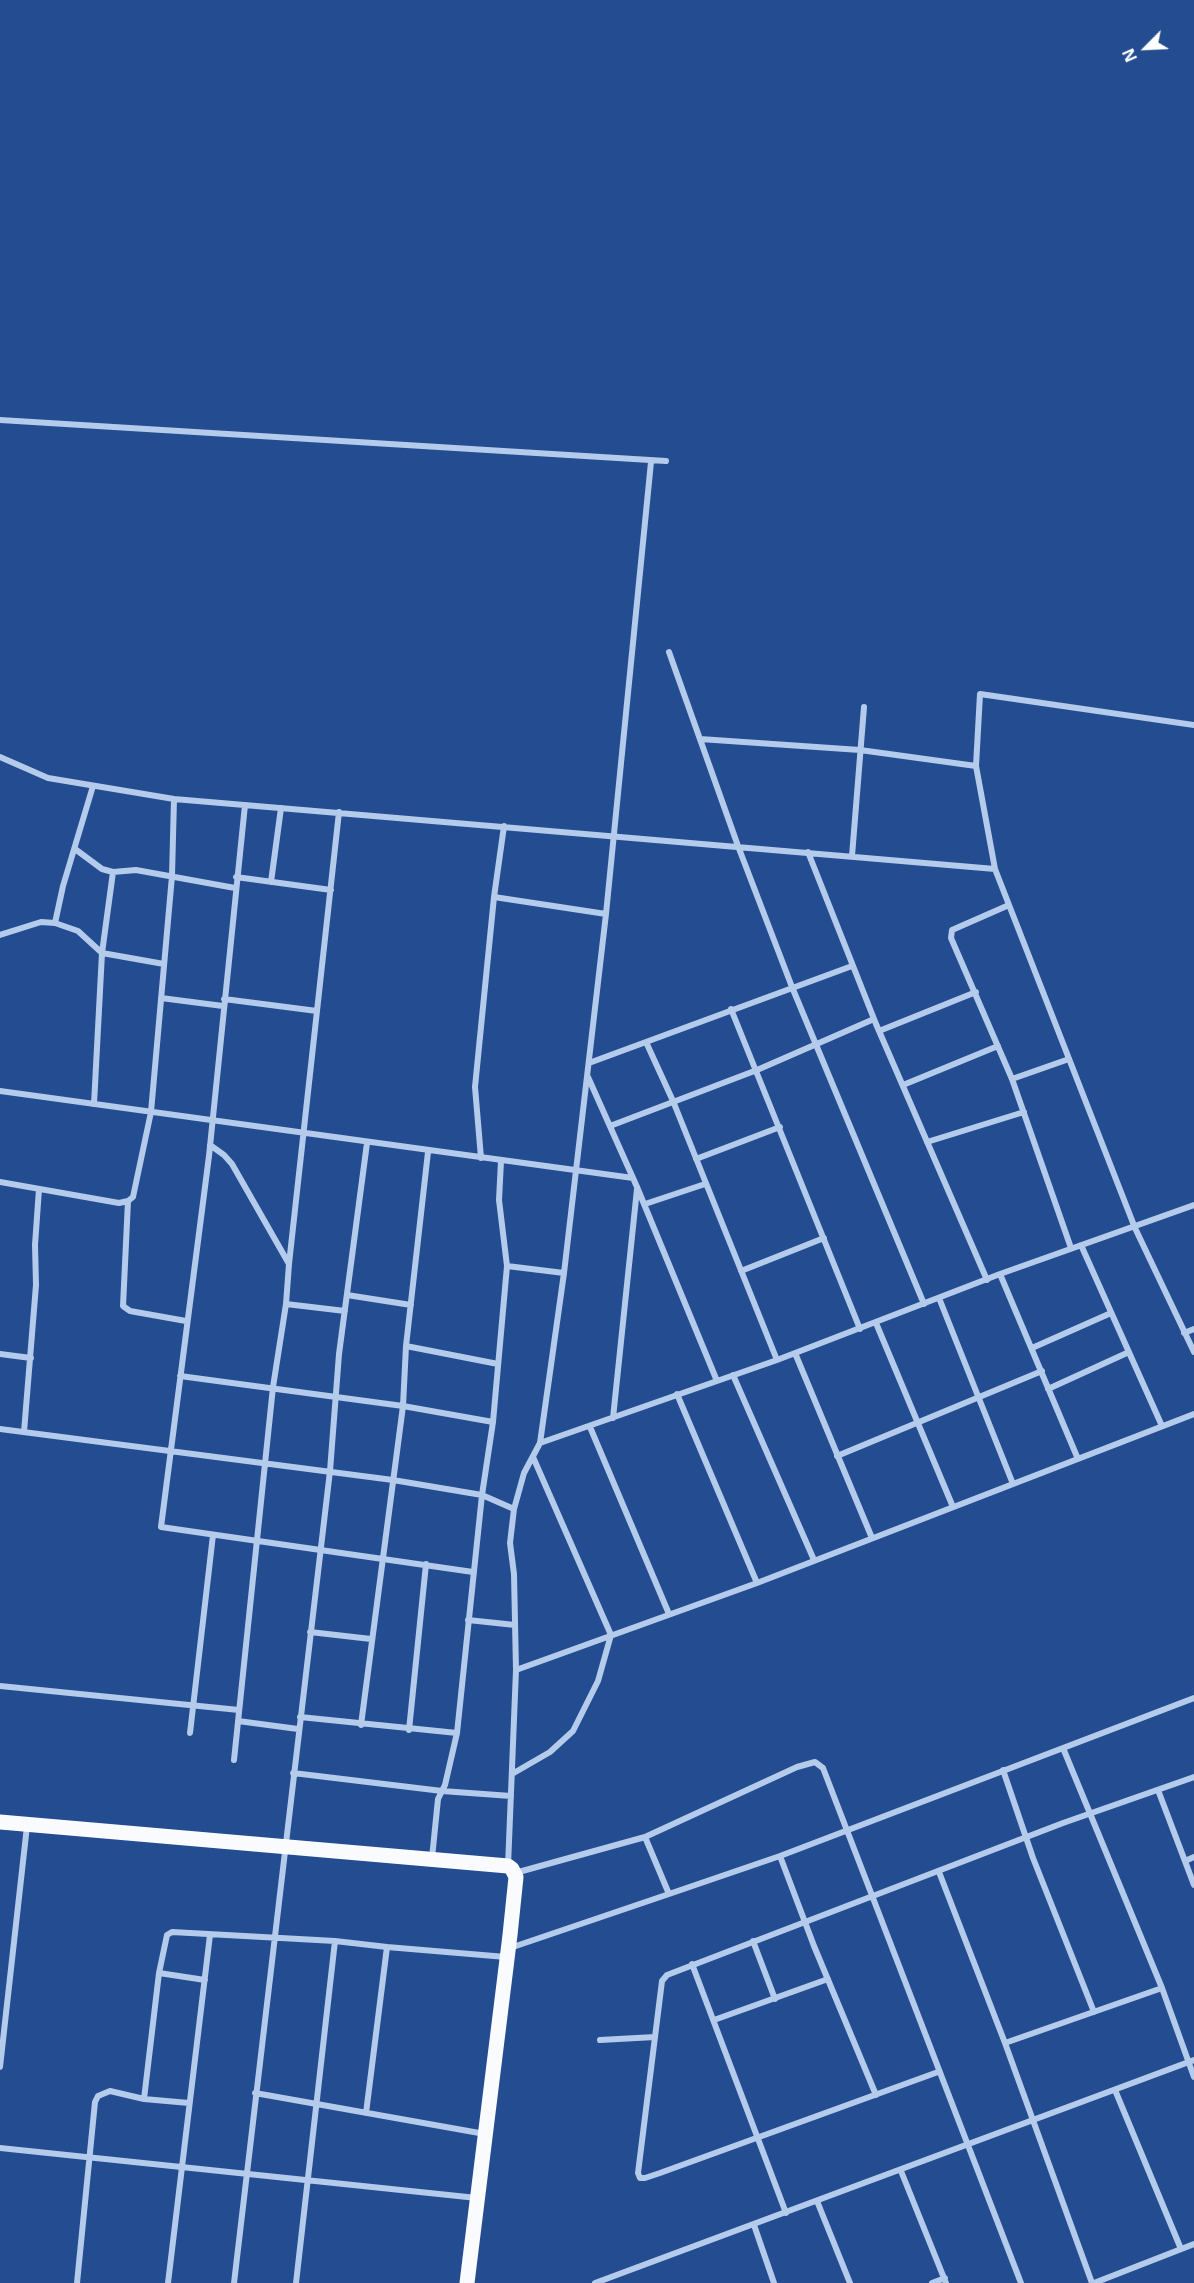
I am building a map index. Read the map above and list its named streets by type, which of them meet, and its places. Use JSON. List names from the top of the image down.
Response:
{
  "north": "bottom left"
}
